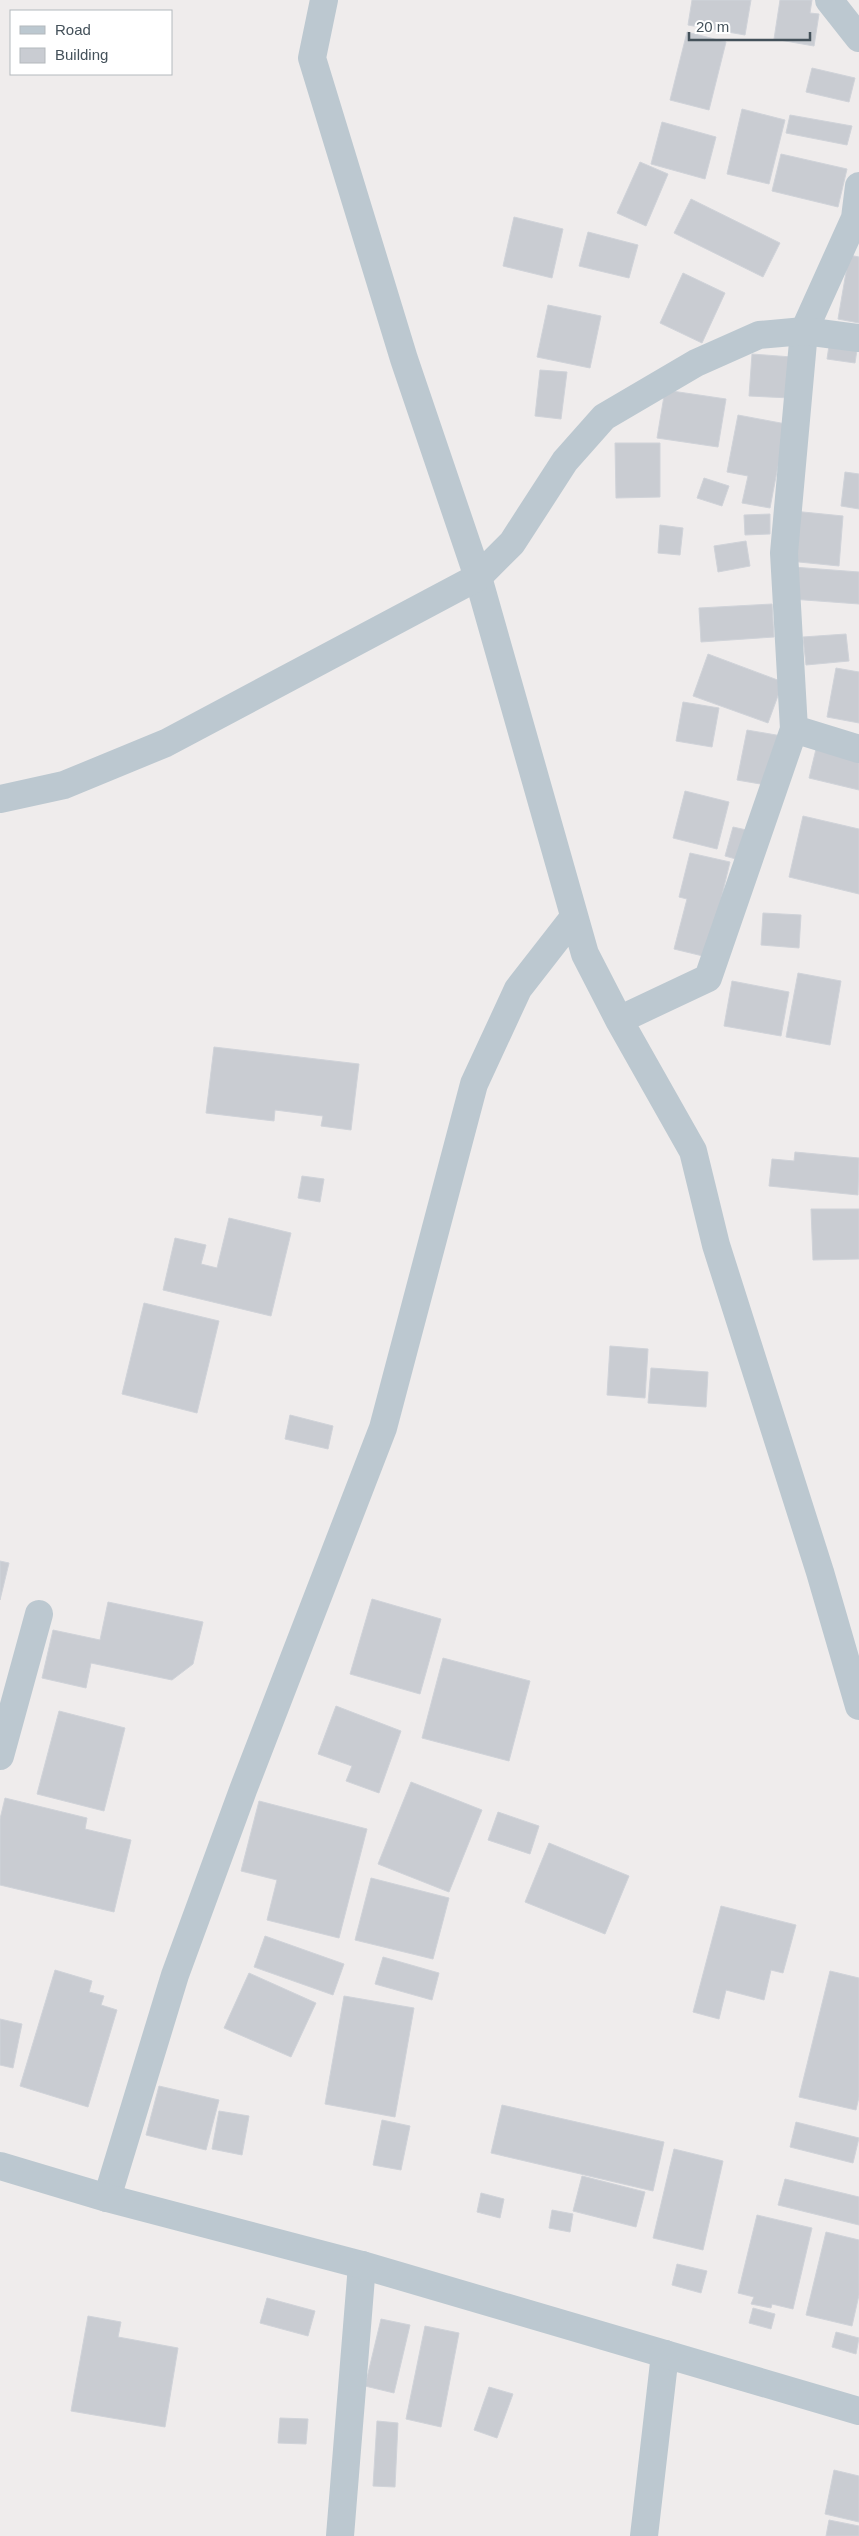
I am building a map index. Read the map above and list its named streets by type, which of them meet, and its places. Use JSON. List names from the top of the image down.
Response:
{
  "legend": ["Road", "Building"],
  "scale_bar": "20 m"
}
